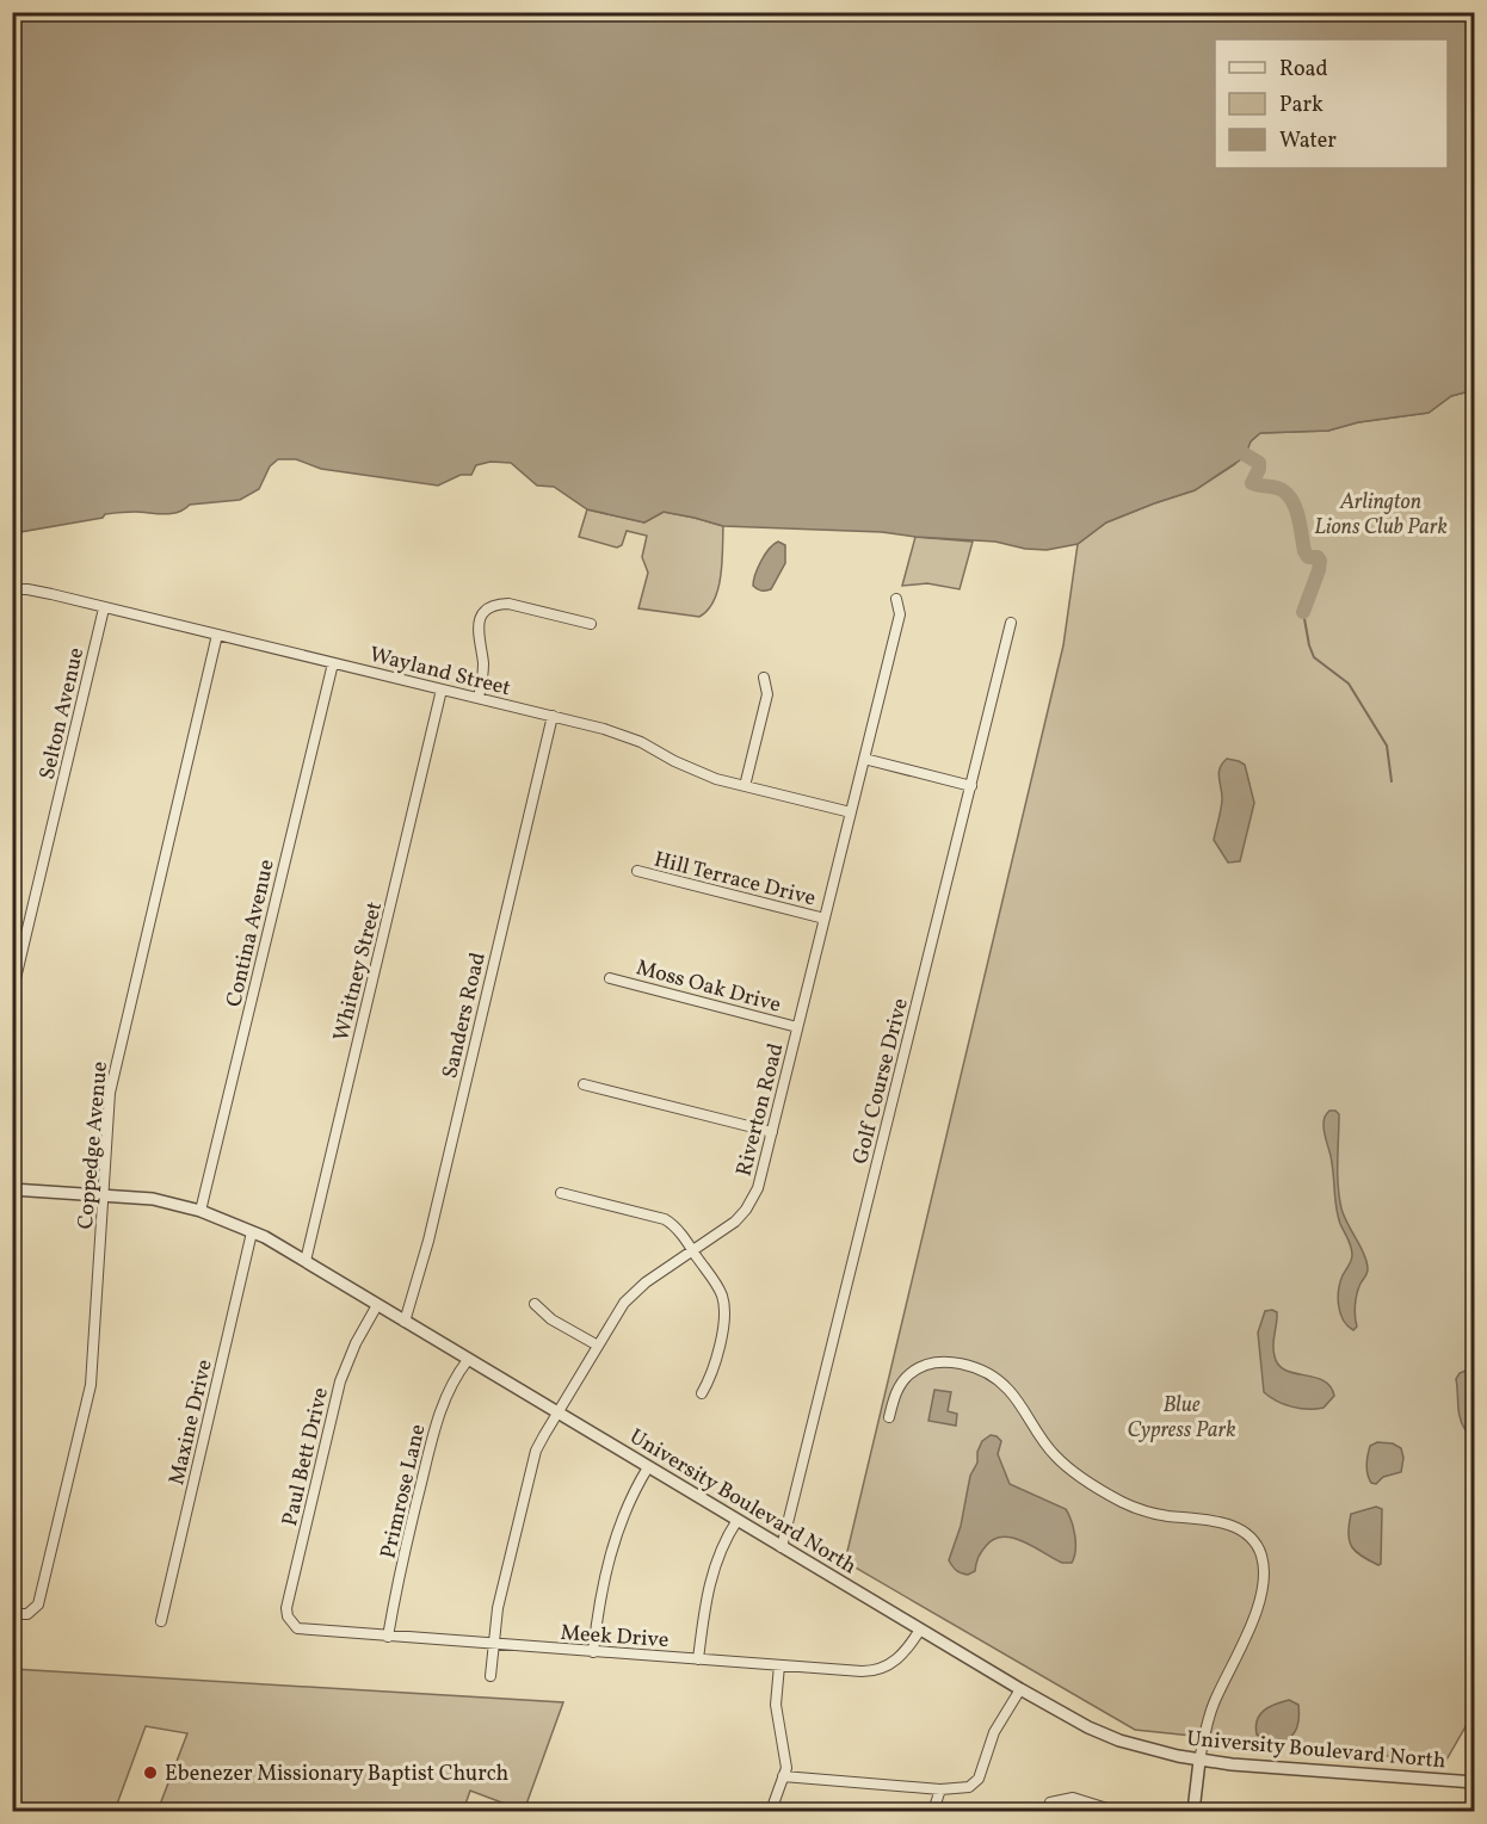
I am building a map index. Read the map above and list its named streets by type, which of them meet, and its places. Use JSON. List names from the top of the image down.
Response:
{
  "streets": {
    "street": [
      "Wayland Street",
      "Selton Avenue",
      "Hill Terrace Drive",
      "Contina Avenue",
      "Whitney Street",
      "Moss Oak Drive",
      "Sanders Road",
      "Golf Course Drive",
      "Riverton Road",
      "Coppedge Avenue",
      "Maxine Drive",
      "Paul Bett Drive",
      "Primrose Lane",
      "University Boulevard North",
      "Meek Drive"
    ]
  },
  "crossings": [
    ["Wayland Street", "Selton Avenue"],
    ["Wayland Street", "Contina Avenue"],
    ["Wayland Street", "Whitney Street"],
    ["Wayland Street", "Sanders Road"],
    ["Wayland Street", "Riverton Road"],
    ["Wayland Street", "Coppedge Avenue"],
    ["Hill Terrace Drive", "Riverton Road"],
    ["Contina Avenue", "University Boulevard North"],
    ["Whitney Street", "University Boulevard North"],
    ["Moss Oak Drive", "Riverton Road"],
    ["Sanders Road", "University Boulevard North"],
    ["Golf Course Drive", "University Boulevard North"],
    ["Riverton Road", "University Boulevard North"],
    ["Riverton Road", "Meek Drive"],
    ["Coppedge Avenue", "University Boulevard North"],
    ["Maxine Drive", "University Boulevard North"],
    ["Paul Bett Drive", "University Boulevard North"],
    ["Paul Bett Drive", "Meek Drive"],
    ["Primrose Lane", "University Boulevard North"],
    ["Primrose Lane", "Meek Drive"],
    ["University Boulevard North", "Meek Drive"]
  ],
  "parks": ["Arlington Lions Club Park", "Blue Cypress Park"],
  "places": ["Ebenezer Missionary Baptist Church"],
  "legend": ["Road", "Park", "Water"]
}
